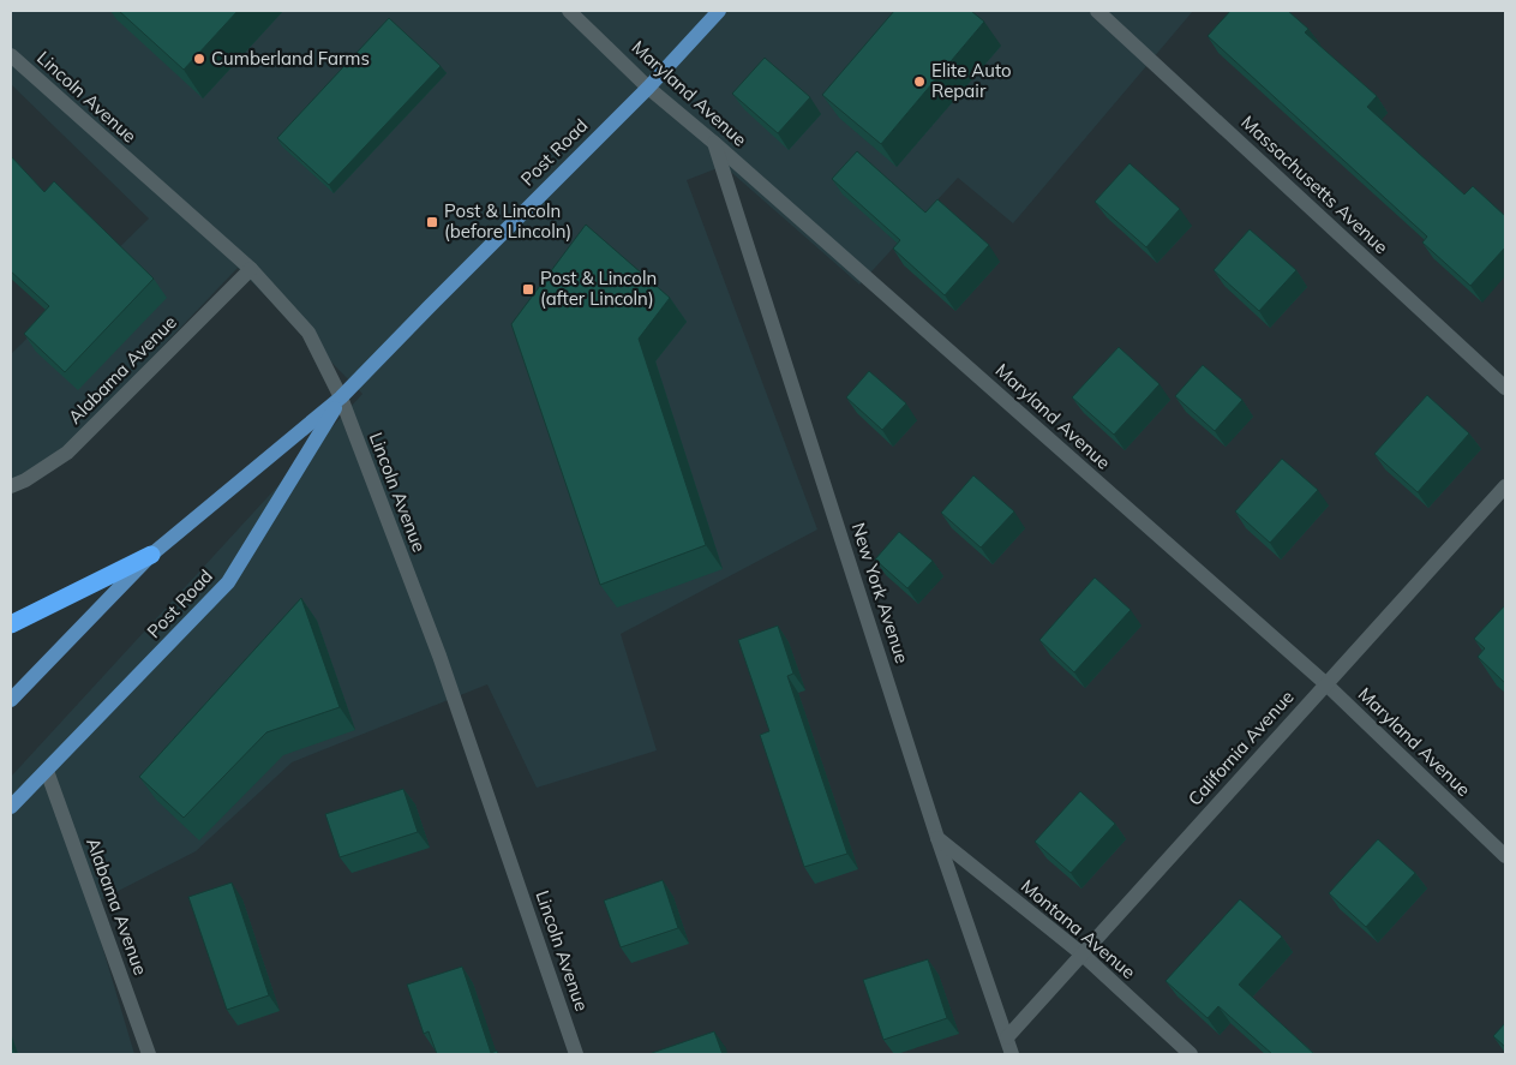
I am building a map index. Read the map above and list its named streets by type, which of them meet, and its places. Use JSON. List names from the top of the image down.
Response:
{
  "streets": {
    "main road": ["Post Road"],
    "street": [
      "Maryland Avenue",
      "Lincoln Avenue",
      "Massachusetts Avenue",
      "Alabama Avenue",
      "New York Avenue",
      "California Avenue",
      "Montana Avenue"
    ]
  },
  "crossings": [
    ["Maryland Avenue", "Post Road"],
    ["Maryland Avenue", "New York Avenue"],
    ["Maryland Avenue", "California Avenue"],
    ["Lincoln Avenue", "Post Road"],
    ["Lincoln Avenue", "Alabama Avenue"],
    ["Post Road", "Alabama Avenue"],
    ["New York Avenue", "California Avenue"],
    ["New York Avenue", "Montana Avenue"],
    ["California Avenue", "Montana Avenue"]
  ],
  "places": {
    "other": ["Cumberland Farms", "Elite Auto Repair"],
    "transit": ["Post & Lincoln (before Lincoln)", "Post & Lincoln (after Lincoln)"]
  }
}
